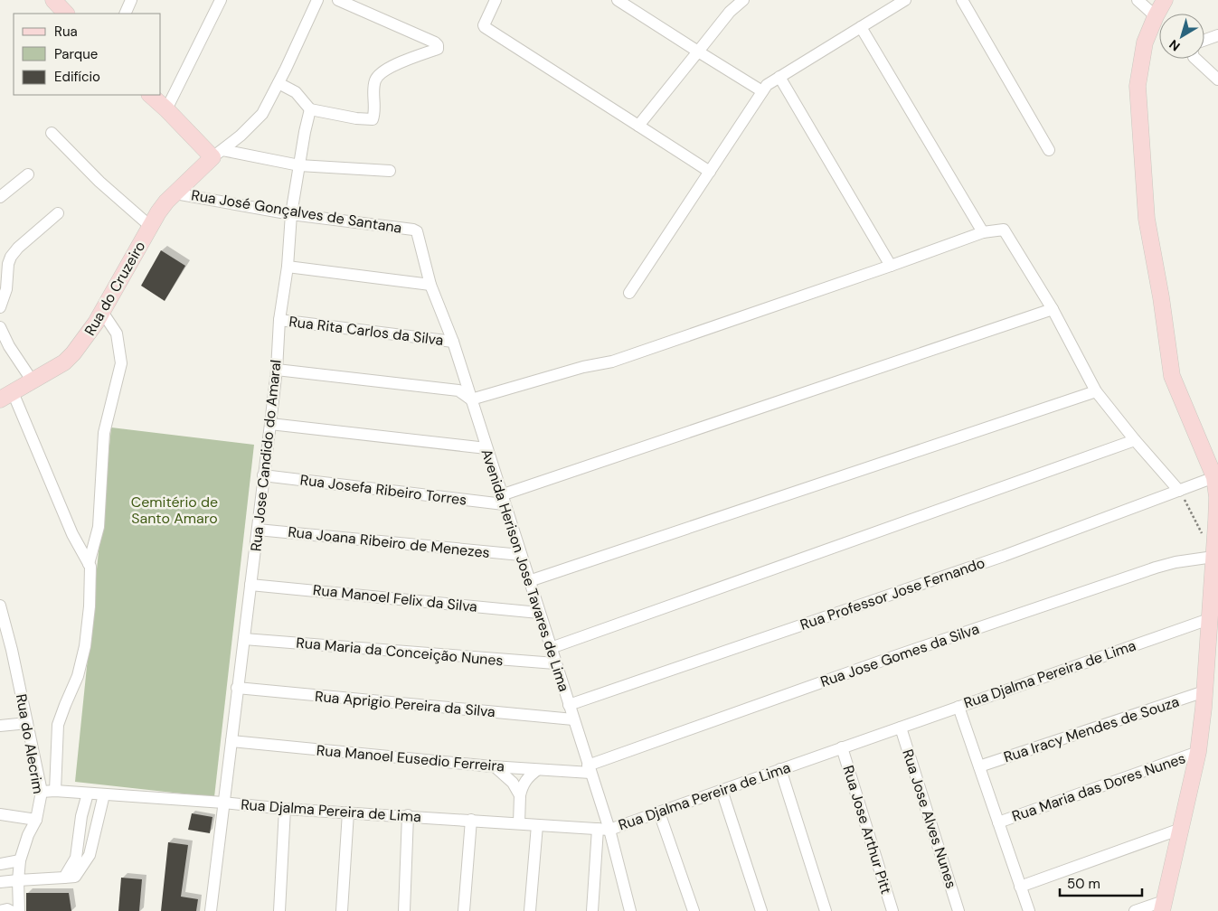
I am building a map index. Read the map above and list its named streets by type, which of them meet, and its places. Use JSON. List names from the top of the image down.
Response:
{
  "streets": {
    "main road": ["Rua do Cruzeiro"],
    "street": [
      "Rua José Gonçalves de Santana",
      "Rua Rita Carlos da Silva",
      "Rua Jose Candido do Amaral",
      "Rua Josefa Ribeiro Torres",
      "Rua Joana Ribeiro de Menezes",
      "Avenida Herison Jose Tavares de Lima",
      "Rua Professor Jose Fernando",
      "Rua Manoel Felix da Silva",
      "Rua Maria da Conceição Nunes",
      "Rua Jose Gomes da Silva",
      "Rua Djalma Pereira de Lima",
      "Rua Aprigio Pereira da Silva",
      "Rua Iracy Mendes de Souza",
      "Rua do Alecrim",
      "Rua Manoel Eusedio Ferreira",
      "Rua Maria das Dores Nunes",
      "Rua Jose Alves Nunes",
      "Rua Jose Arthur Pitt"
    ]
  },
  "crossings": [
    ["Rua José Gonçalves de Santana", "Rua do Cruzeiro"],
    ["Rua José Gonçalves de Santana", "Rua Jose Candido do Amaral"],
    ["Rua José Gonçalves de Santana", "Avenida Herison Jose Tavares de Lima"],
    ["Rua Rita Carlos da Silva", "Rua Jose Candido do Amaral"],
    ["Rua Rita Carlos da Silva", "Avenida Herison Jose Tavares de Lima"],
    ["Rua Jose Candido do Amaral", "Rua Josefa Ribeiro Torres"],
    ["Rua Jose Candido do Amaral", "Rua Joana Ribeiro de Menezes"],
    ["Rua Jose Candido do Amaral", "Rua Manoel Felix da Silva"],
    ["Rua Jose Candido do Amaral", "Rua Maria da Conceição Nunes"],
    ["Rua Jose Candido do Amaral", "Rua Djalma Pereira de Lima"],
    ["Rua Jose Candido do Amaral", "Rua Aprigio Pereira da Silva"],
    ["Rua Jose Candido do Amaral", "Rua Manoel Eusedio Ferreira"],
    ["Rua Josefa Ribeiro Torres", "Avenida Herison Jose Tavares de Lima"],
    ["Rua Joana Ribeiro de Menezes", "Avenida Herison Jose Tavares de Lima"],
    ["Avenida Herison Jose Tavares de Lima", "Rua Professor Jose Fernando"],
    ["Avenida Herison Jose Tavares de Lima", "Rua Manoel Felix da Silva"],
    ["Avenida Herison Jose Tavares de Lima", "Rua Maria da Conceição Nunes"],
    ["Avenida Herison Jose Tavares de Lima", "Rua Jose Gomes da Silva"],
    ["Avenida Herison Jose Tavares de Lima", "Rua Djalma Pereira de Lima"],
    ["Avenida Herison Jose Tavares de Lima", "Rua Aprigio Pereira da Silva"],
    ["Avenida Herison Jose Tavares de Lima", "Rua Manoel Eusedio Ferreira"],
    ["Rua Jose Gomes da Silva", "Rua Manoel Eusedio Ferreira"],
    ["Rua Djalma Pereira de Lima", "Rua do Alecrim"],
    ["Rua Djalma Pereira de Lima", "Rua Jose Alves Nunes"],
    ["Rua Djalma Pereira de Lima", "Rua Jose Arthur Pitt"]
  ],
  "parks": ["Cemitério de Santo Amaro"],
  "legend": ["Rua", "Parque", "Edifício"],
  "scale_bar": "50 m",
  "north": "bottom left"
}
